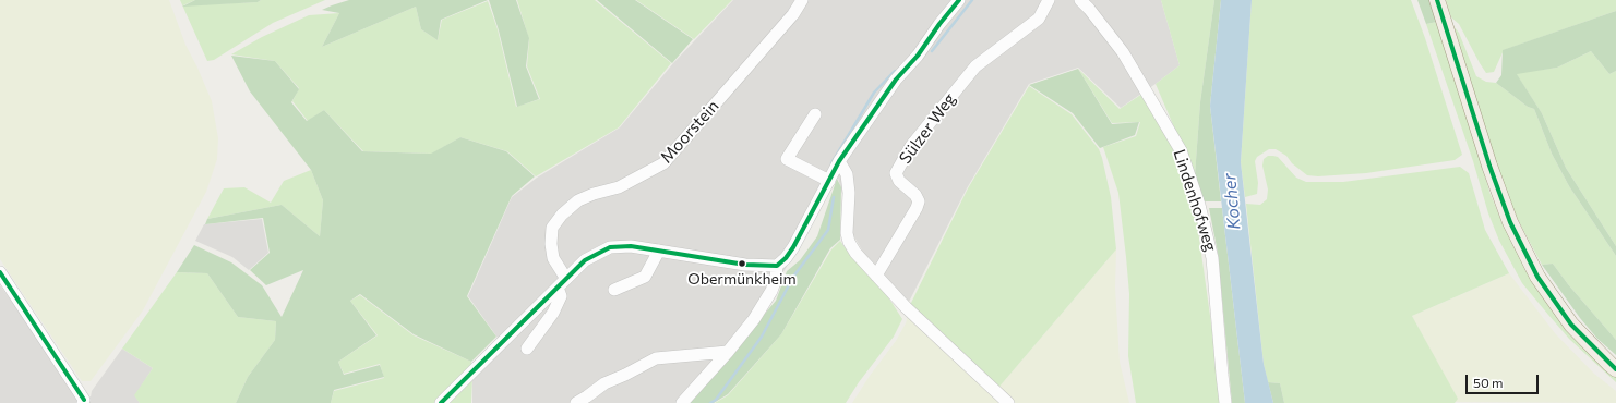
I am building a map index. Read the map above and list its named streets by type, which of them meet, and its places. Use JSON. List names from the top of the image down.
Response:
{
  "streets": {
    "street": ["Sülzer Weg", "Moorstein", "Lindenhofweg"]
  },
  "water": ["Kocher"],
  "places": ["Obermünkheim"],
  "scale_bar": "50 m"
}
